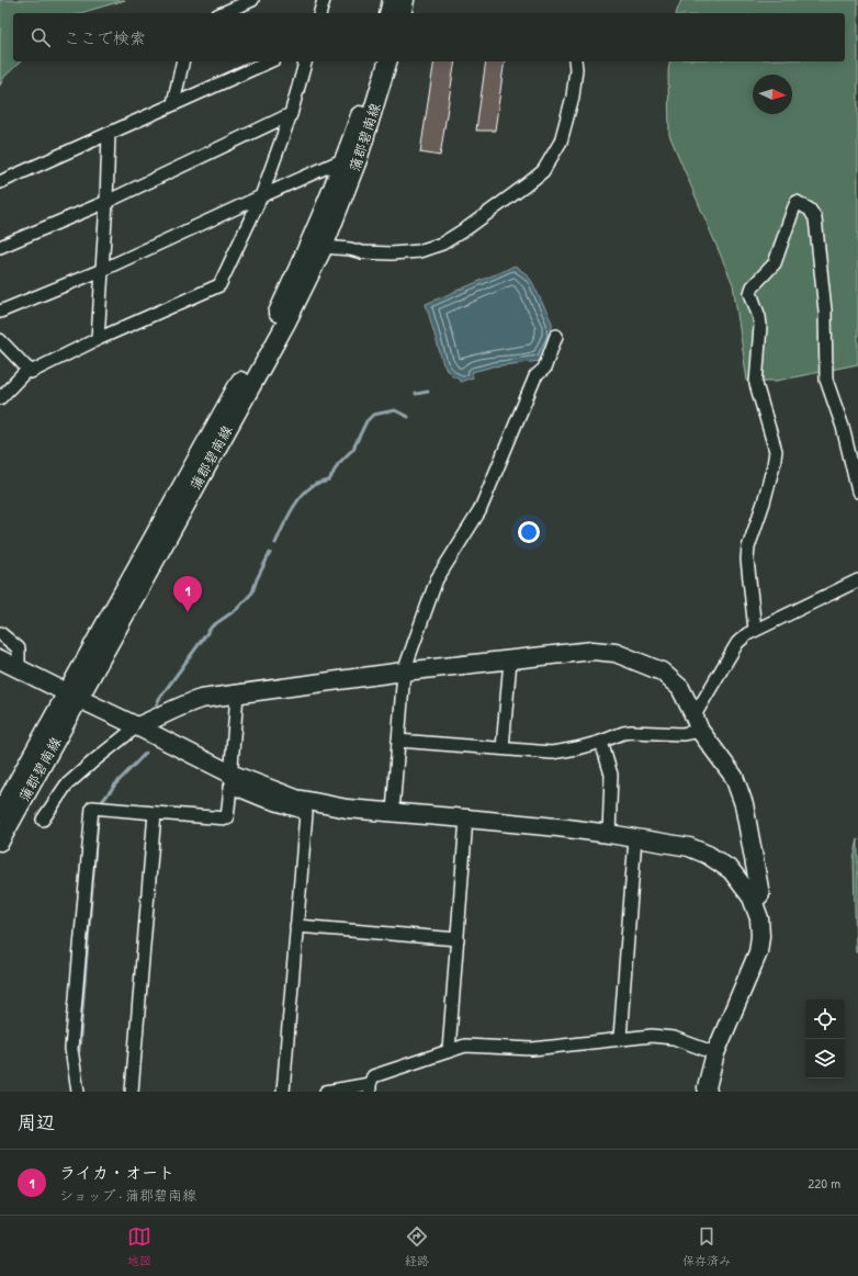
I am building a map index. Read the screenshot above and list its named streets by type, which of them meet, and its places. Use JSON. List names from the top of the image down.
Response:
{
  "streets": {
    "street": ["蒲郡碧南線"]
  },
  "north": "right",
  "page": {
    "search": "ここで検索",
    "pins": "1",
    "heading": "周辺",
    "list": [
      {
        "mark": "1",
        "name": "ライカ・オート",
        "note": "ショップ · 蒲郡碧南線",
        "value": "220 m"
      }
    ],
    "nav": ["地図", "経路", "保存済み"]
  }
}
